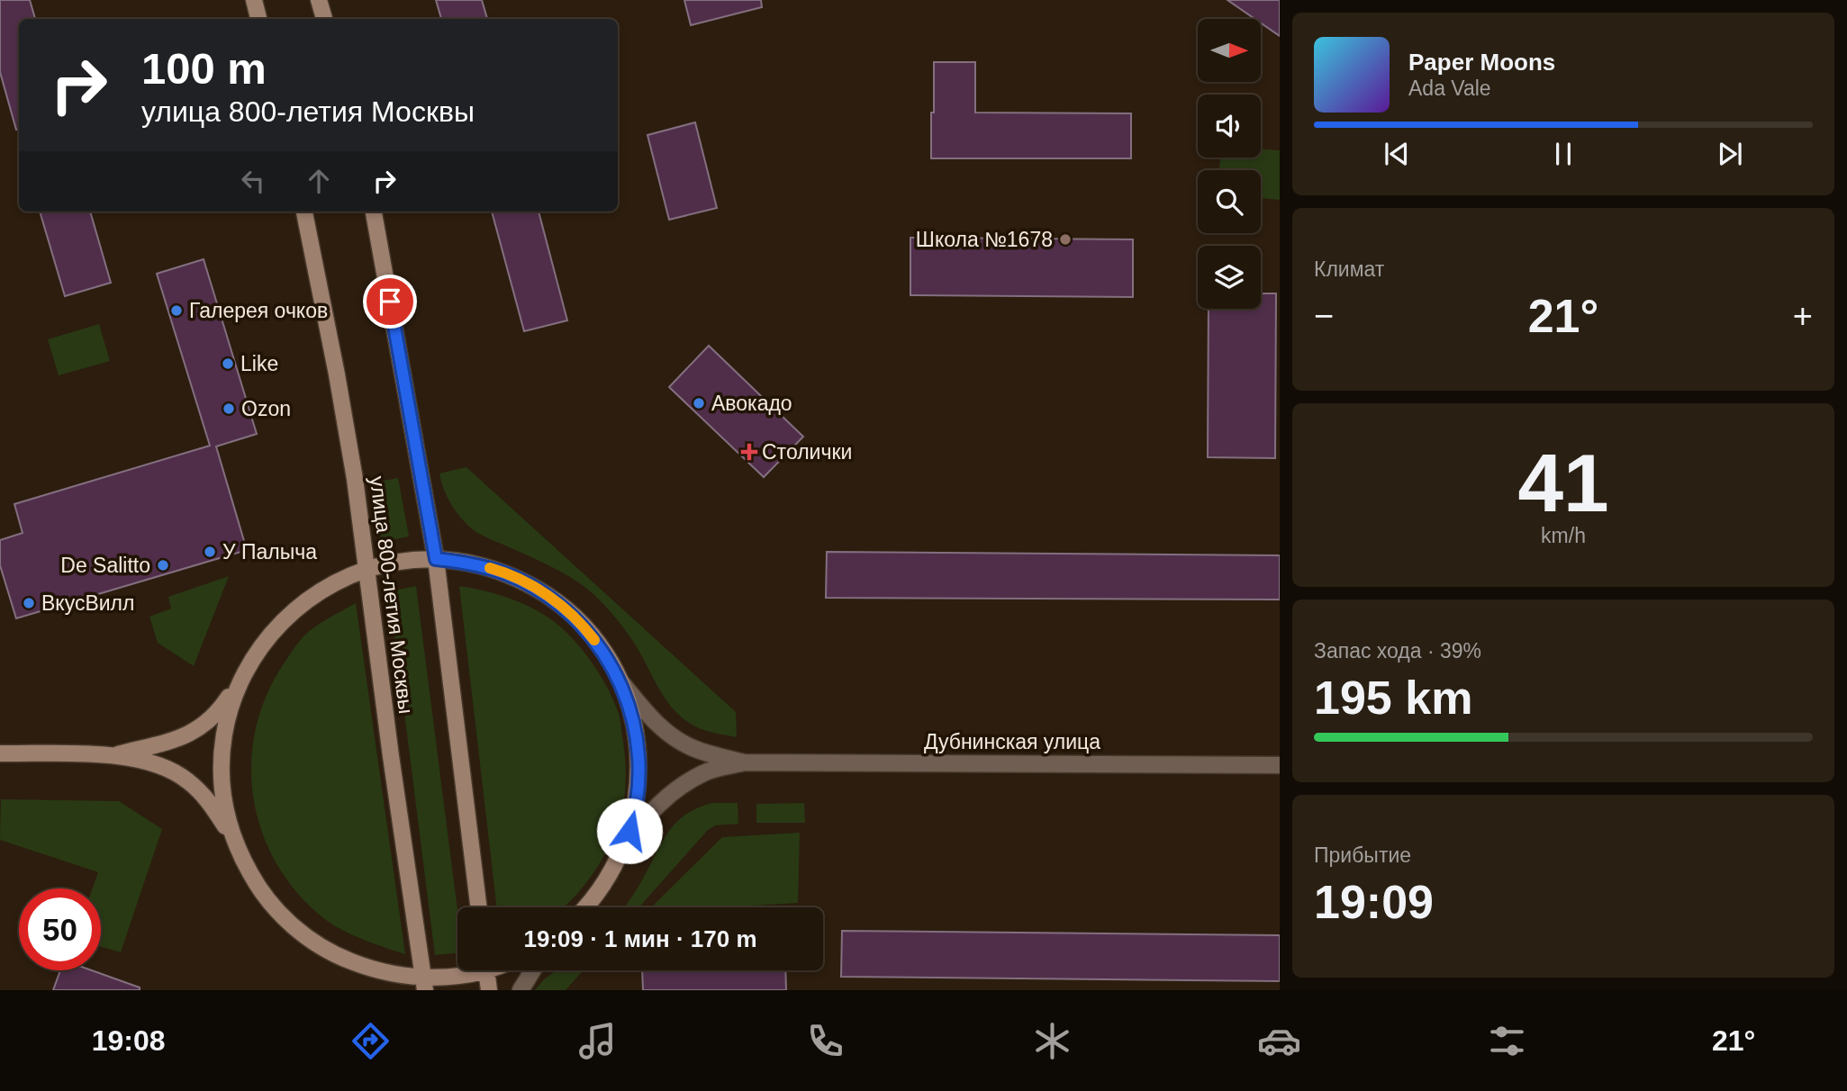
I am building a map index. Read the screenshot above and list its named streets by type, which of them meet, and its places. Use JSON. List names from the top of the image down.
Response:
{
  "streets": {
    "main road": ["улица 800-летия Москвы"],
    "street": ["Дубнинская улица"]
  },
  "places": {
    "other": [
      "Школа №1678",
      "Галерея очков",
      "Like",
      "Авокадо",
      "Ozon",
      "У Палыча",
      "De Salitto",
      "ВкусВилл"
    ],
    "health": ["Столички"]
  },
  "north": "right",
  "page": {
    "turn": ["100 m", "улица 800-летия Москвы"],
    "song": ["Paper Moons", "Ada Vale"],
    "tile": [
      "Климат",
      ["41", "km/h"],
      ["Запас хода · 39%", "195 km"],
      ["Прибытие", "19:09"]
    ],
    "heat": ["−", "21°", "+"],
    "limit": "50",
    "trip": "19:09 · 1 мин · 170 m",
    "tabs": ["19:08", "21°"]
  }
}
